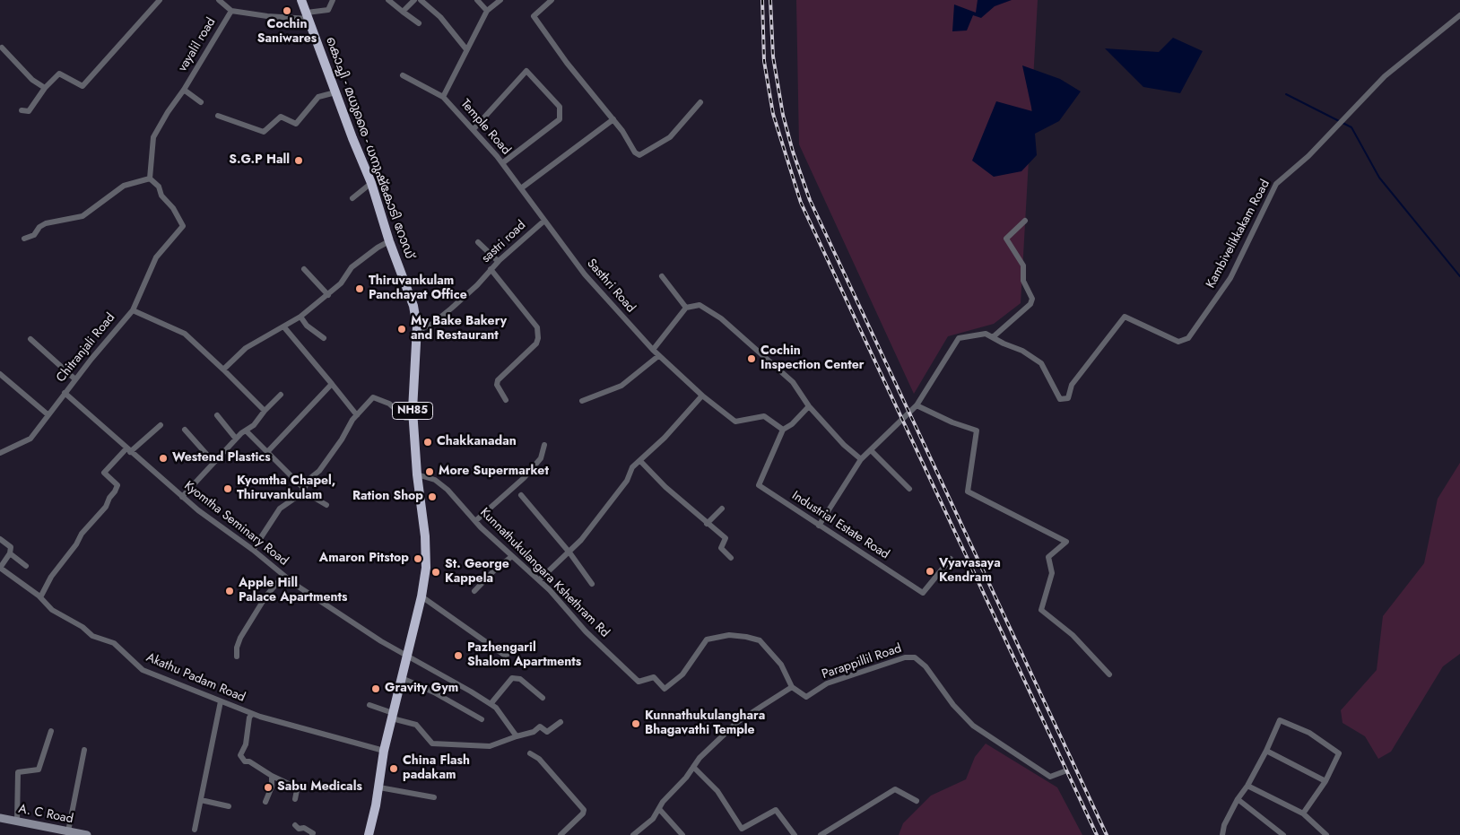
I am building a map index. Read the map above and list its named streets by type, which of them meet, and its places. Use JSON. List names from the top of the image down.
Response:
{
  "streets": {
    "highway": ["കൊച്ചി - മധുരൈ - ധനുഷ്‌കോടി റോഡ്", "NH85"],
    "main road": ["A. C Road"],
    "street": [
      "vayalil road",
      "Temple Road",
      "Kambivelikkakam Road",
      "sastri road",
      "Sasthri Road",
      "Chitranjali Road",
      "Kyomtha Seminary Road",
      "Industrial Estate Road",
      "Kunnathukulangara Kshethram Rd",
      "Parappillil Road",
      "Akathu Padam Road"
    ]
  },
  "crossings": [
    ["vayalil road", "കൊച്ചി - മധുരൈ - ധനുഷ്‌കോടി റോഡ്"],
    ["Temple Road", "sastri road"],
    ["Temple Road", "Sasthri Road"],
    ["കൊച്ചി - മധുരൈ - ധനുഷ്‌കോടി റോഡ്", "sastri road"],
    ["കൊച്ചി - മധുരൈ - ധനുഷ്‌കോടി റോഡ്", "Kyomtha Seminary Road"],
    ["കൊച്ചി - മധുരൈ - ധനുഷ്‌കോടി റോഡ്", "Kunnathukulangara Kshethram Rd"],
    ["കൊച്ചി - മധുരൈ - ധനുഷ്‌കോടി റോഡ്", "Akathu Padam Road"],
    ["Kambivelikkakam Road", "Industrial Estate Road"],
    ["sastri road", "Sasthri Road"],
    ["Sasthri Road", "Industrial Estate Road"],
    ["Chitranjali Road", "Kyomtha Seminary Road"],
    ["Kunnathukulangara Kshethram Rd", "Parappillil Road"]
  ],
  "places": [
    "Cochin Saniwares",
    "S.G.P Hall",
    "Thiruvankulam Panchayat Office",
    "My Bake Bakery and Restaurant",
    "Cochin Inspection Center",
    "Chakkanadan",
    "Westend Plastics",
    "More Supermarket",
    "Kyomtha Chapel, Thiruvankulam",
    "Ration Shop",
    "Amaron Pitstop",
    "Vyavasaya Kendram",
    "St. George Kappela",
    "Apple Hill Palace Apartments",
    "Pazhengaril Shalom Apartments",
    "Gravity Gym",
    "Kunnathukulanghara Bhagavathi Temple",
    "China Flash padakam",
    "Sabu Medicals"
  ]
}
